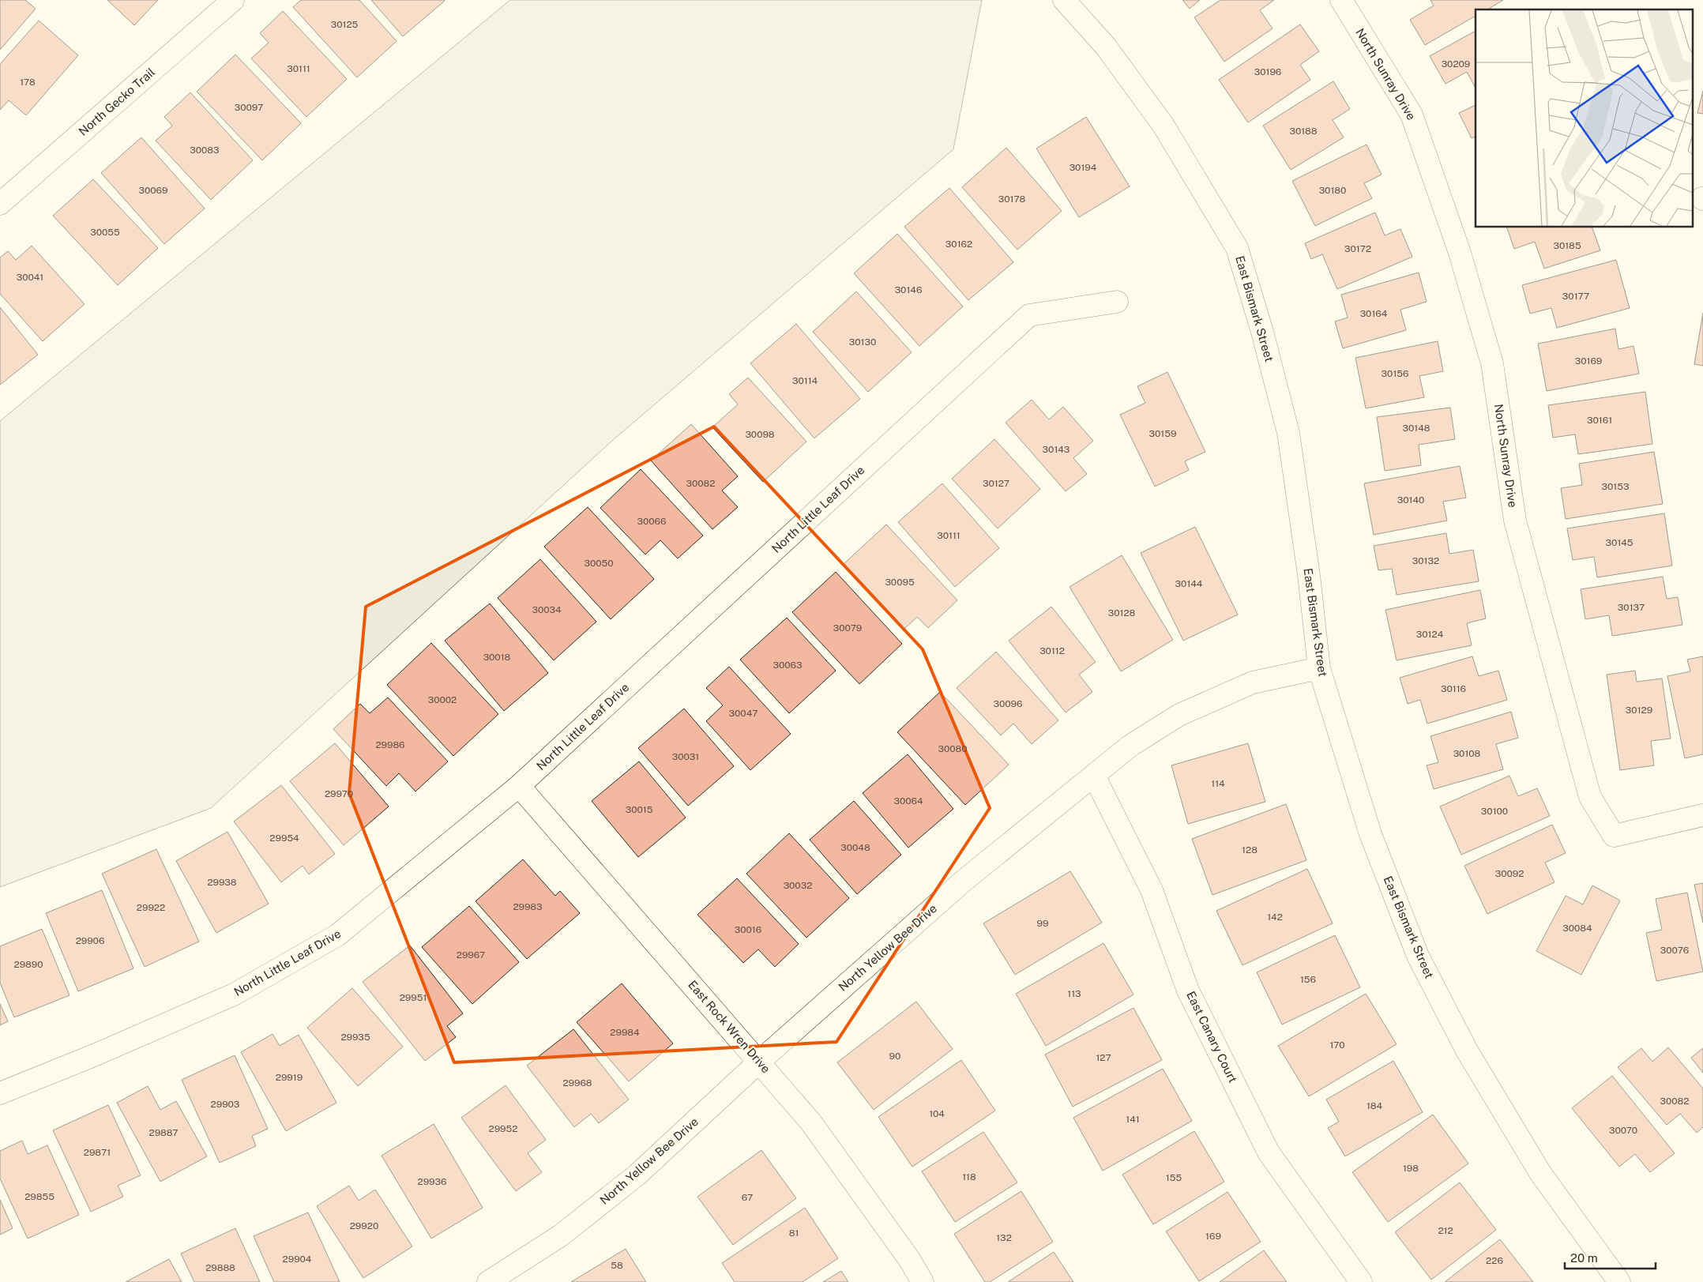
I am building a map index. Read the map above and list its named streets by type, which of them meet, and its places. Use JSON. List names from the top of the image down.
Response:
{
  "streets": {
    "street": [
      "North Sunray Drive",
      "North Gecko Trail",
      "East Bismark Street",
      "North Little Leaf Drive",
      "North Yellow Bee Drive",
      "East Rock Wren Drive",
      "East Canary Court"
    ]
  },
  "crossings": [
    ["East Bismark Street", "North Yellow Bee Drive"],
    ["North Little Leaf Drive", "East Rock Wren Drive"],
    ["North Yellow Bee Drive", "East Rock Wren Drive"],
    ["North Yellow Bee Drive", "East Canary Court"]
  ],
  "house_numbers": [
    "30125",
    "30209",
    "30111",
    "30196",
    "178",
    "30097",
    "30188",
    "30083",
    "30194",
    "30069",
    "30180",
    "30178",
    "30055",
    "30162",
    "30185",
    "30172",
    "30041",
    "30146",
    "30177",
    "30164",
    "30130",
    "30169",
    "30156",
    "30114",
    "30161",
    "30148",
    "30159",
    "30098",
    "30143",
    "30082",
    "30127",
    "30153",
    "30140",
    "30066",
    "30111",
    "30145",
    "30132",
    "30050",
    "30095",
    "30144",
    "30137",
    "30034",
    "30128",
    "30079",
    "30124",
    "30112",
    "30018",
    "30063",
    "30116",
    "30002",
    "30096",
    "30129",
    "30047",
    "29986",
    "30080",
    "30108",
    "30031",
    "114",
    "29970",
    "30064",
    "30015",
    "30100",
    "29954",
    "30048",
    "128",
    "30092",
    "29938",
    "30032",
    "29983",
    "29922",
    "142",
    "99",
    "30084",
    "30016",
    "29906",
    "30076",
    "29967",
    "29890",
    "156",
    "113",
    "29951",
    "29984",
    "29935",
    "170",
    "90",
    "127",
    "29919",
    "29968",
    "30082",
    "29903",
    "184",
    "104",
    "141",
    "29952",
    "30070",
    "29887",
    "29871",
    "198",
    "118",
    "155",
    "29936",
    "29855",
    "67",
    "29920",
    "212",
    "81",
    "169",
    "132",
    "29904",
    "226",
    "58",
    "29888"
  ],
  "scale_bar": "20 m"
}
